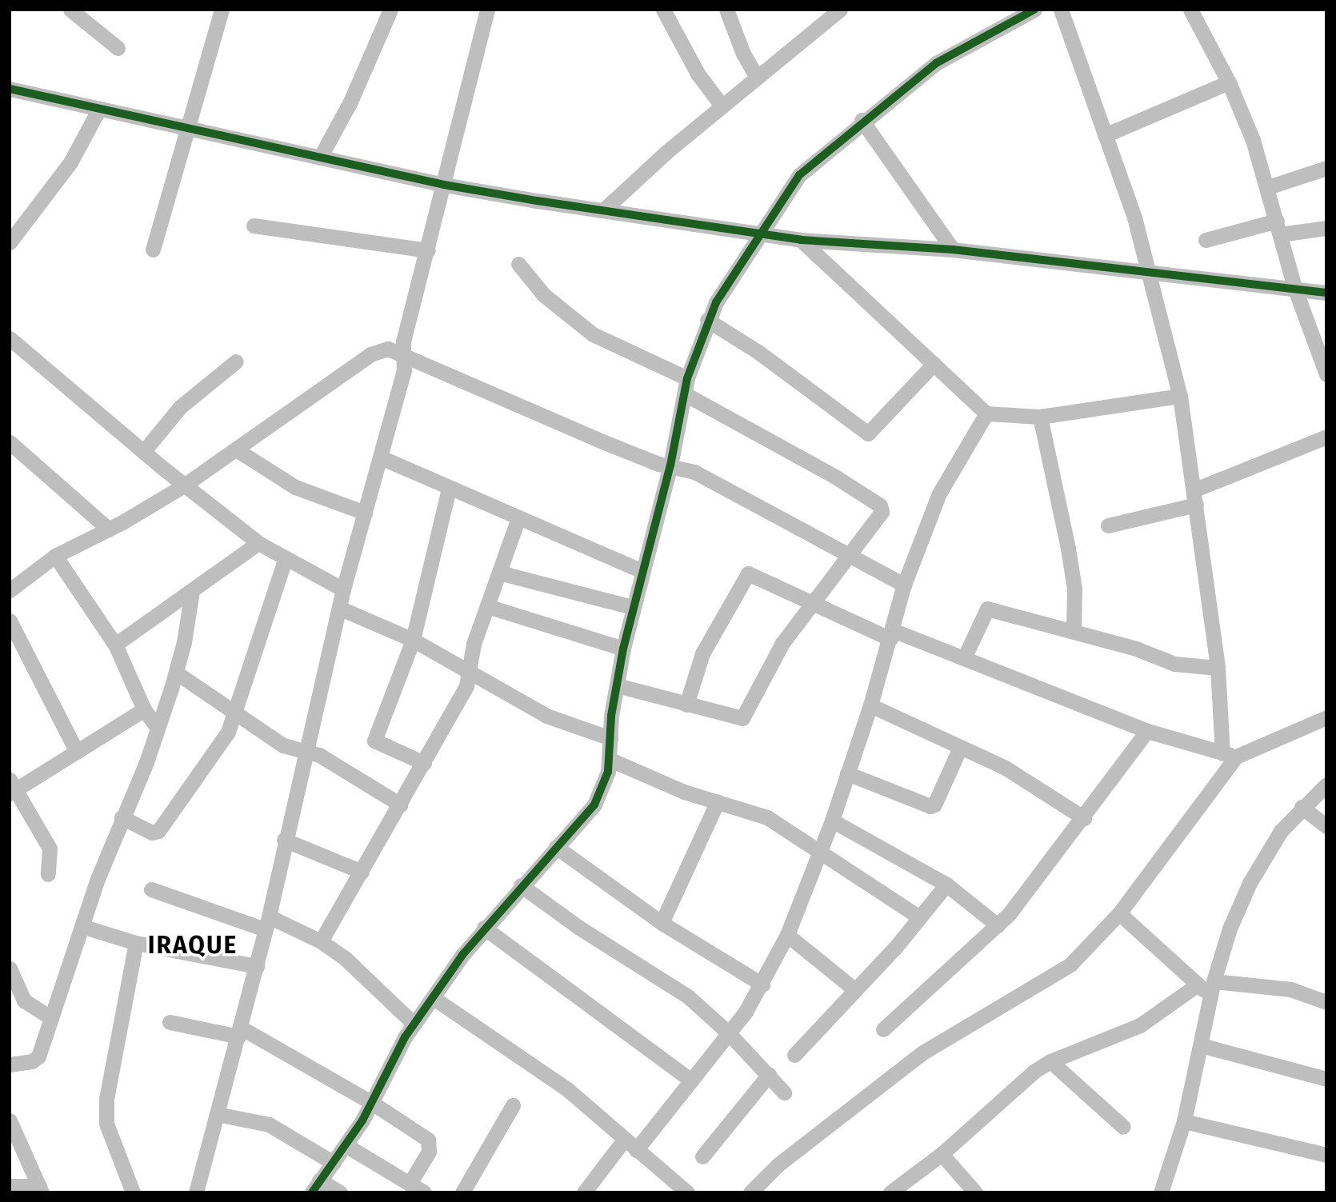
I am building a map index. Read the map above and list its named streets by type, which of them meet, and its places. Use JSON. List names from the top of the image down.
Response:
{
  "districts": ["IRAQUE"]
}
